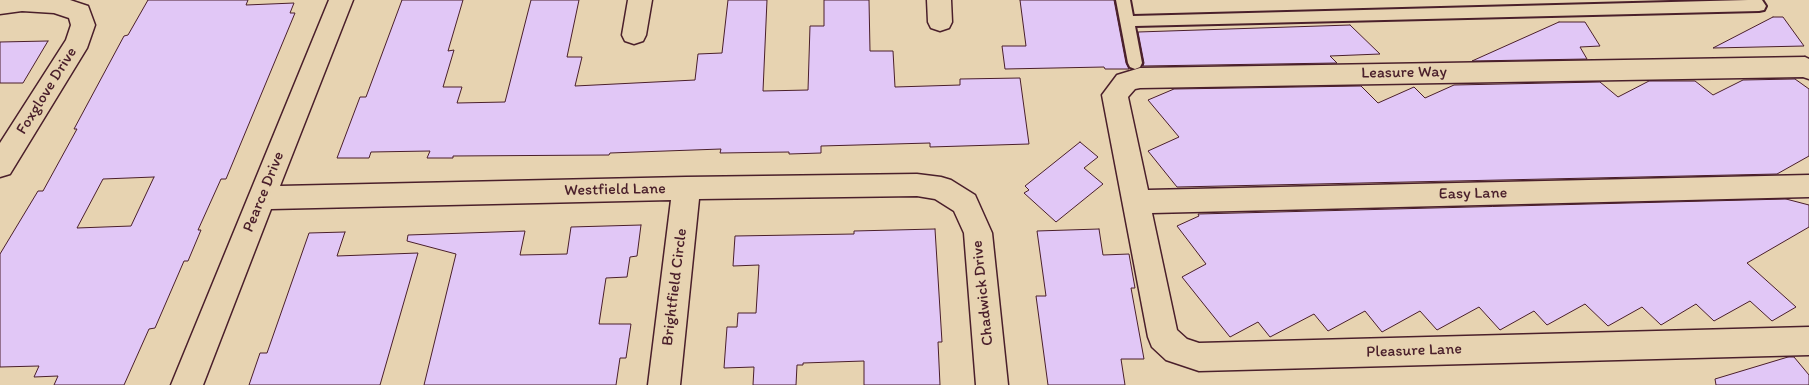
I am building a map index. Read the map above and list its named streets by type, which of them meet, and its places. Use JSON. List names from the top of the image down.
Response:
{
  "streets": {
    "street": [
      "Leasure Way",
      "Foxglove Drive",
      "Westfield Lane",
      "Pearce Drive",
      "Easy Lane",
      "Brightfield Circle",
      "Chadwick Drive",
      "Pleasure Lane"
    ]
  },
  "crossings": [
    ["Leasure Way", "Easy Lane"],
    ["Leasure Way", "Pleasure Lane"],
    ["Westfield Lane", "Pearce Drive"],
    ["Westfield Lane", "Brightfield Circle"],
    ["Westfield Lane", "Chadwick Drive"],
    ["Easy Lane", "Pleasure Lane"]
  ]
}
